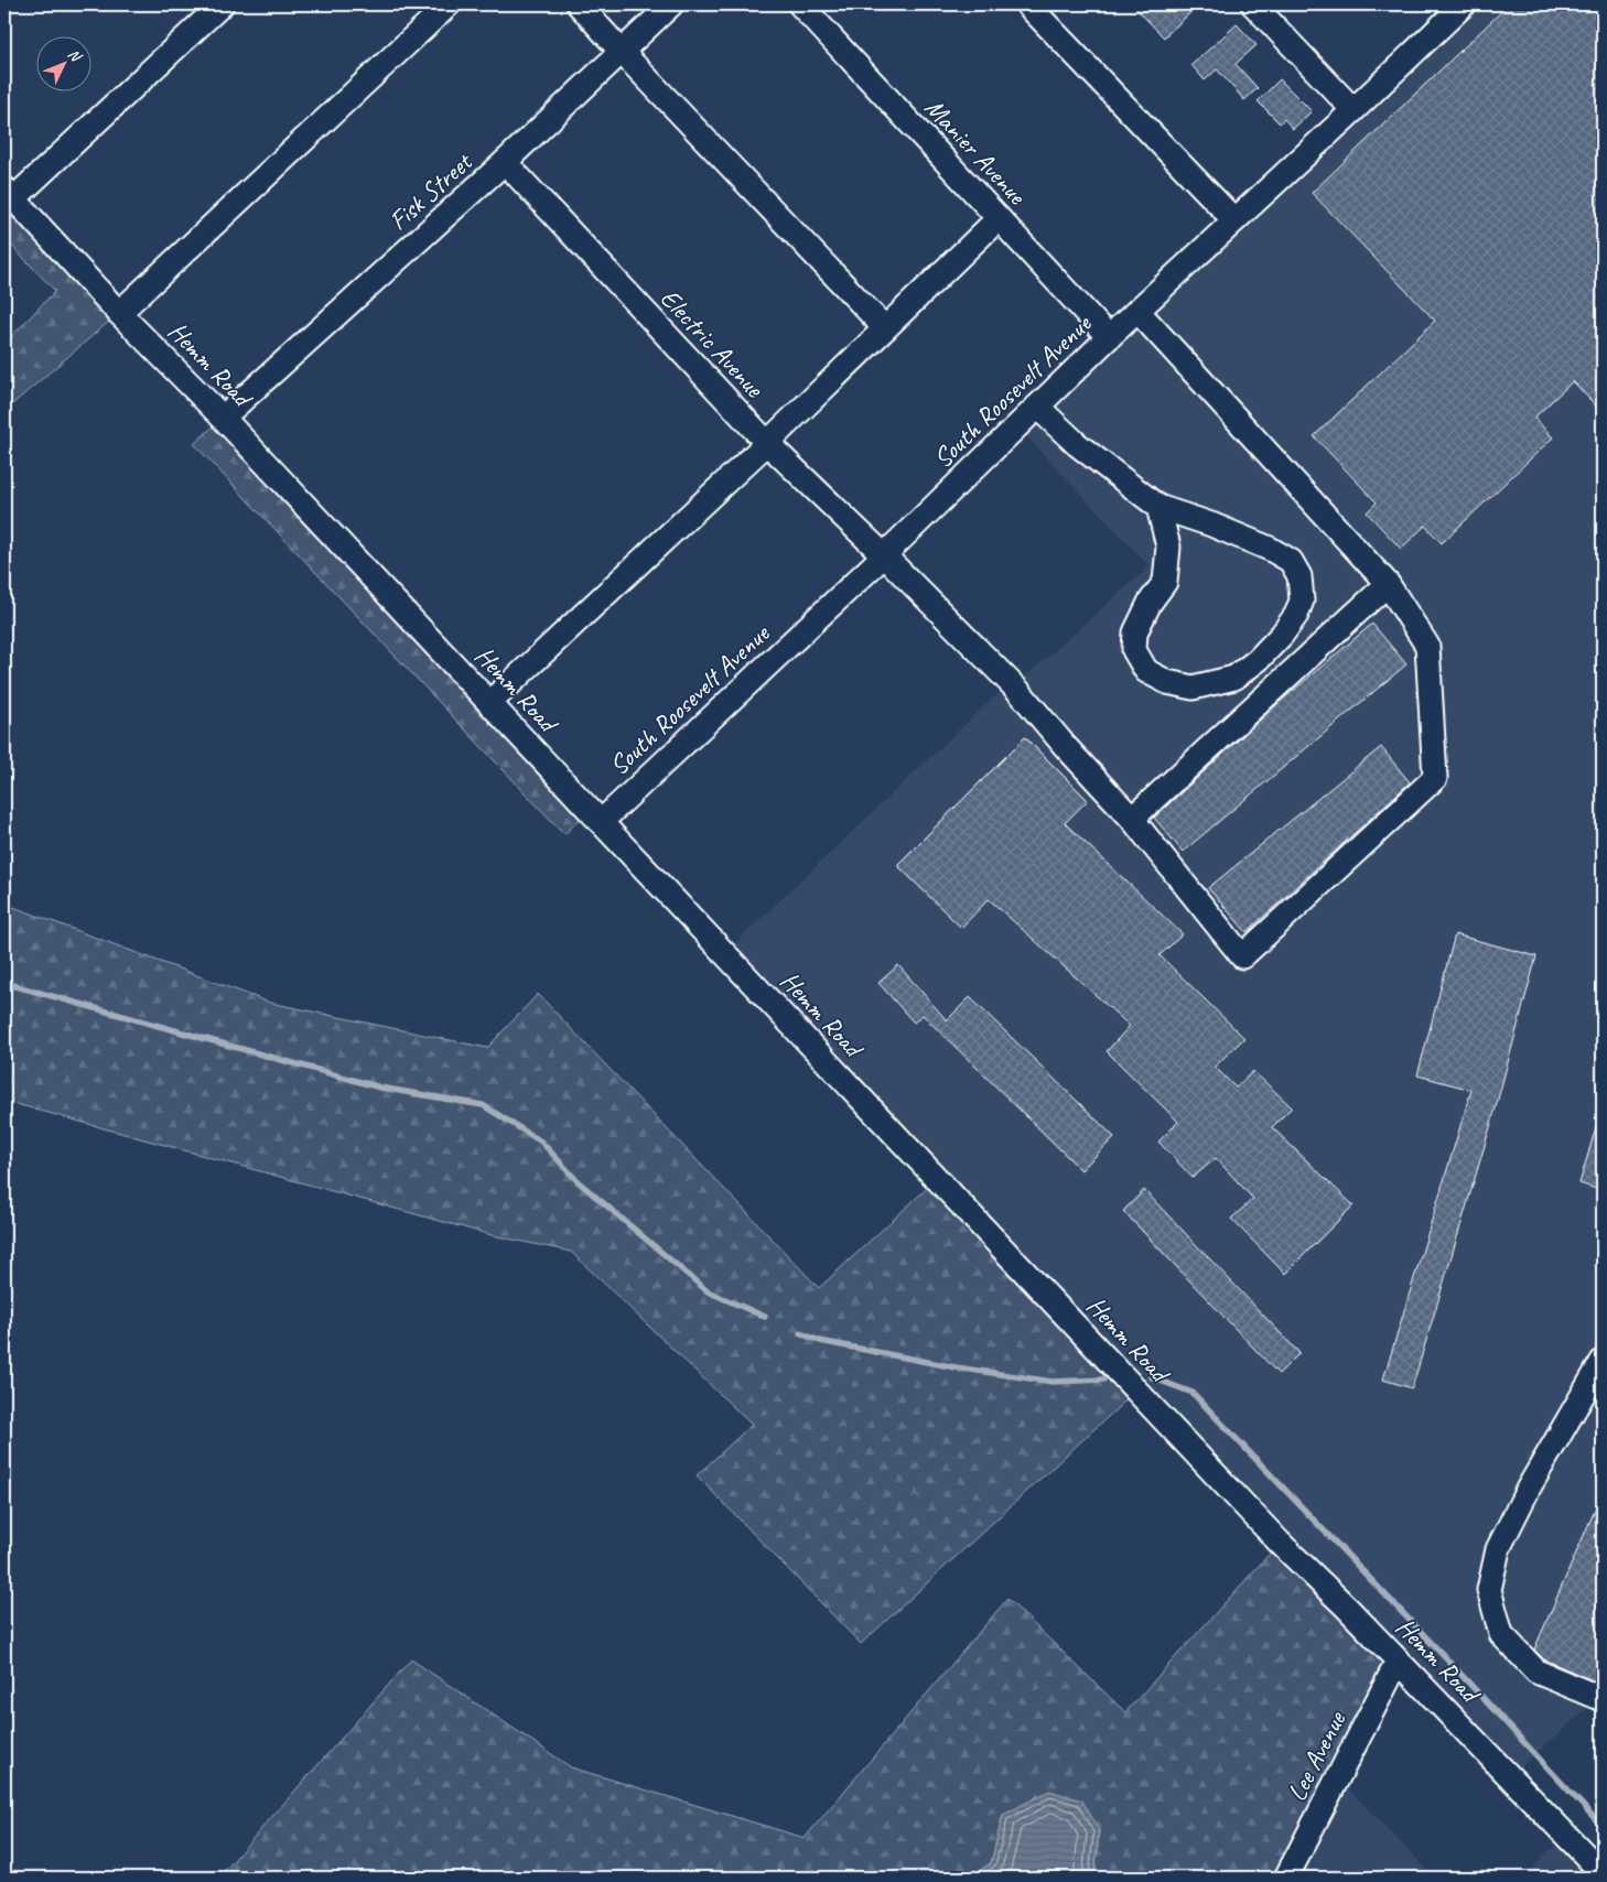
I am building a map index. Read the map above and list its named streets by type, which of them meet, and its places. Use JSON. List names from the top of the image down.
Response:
{
  "streets": {
    "street": [
      "Manier Avenue",
      "Fisk Street",
      "Electric Avenue",
      "Hemm Road",
      "South Roosevelt Avenue",
      "Lee Avenue"
    ]
  },
  "crossings": [
    ["Manier Avenue", "South Roosevelt Avenue"],
    ["Fisk Street", "Electric Avenue"],
    ["Fisk Street", "Hemm Road"],
    ["Electric Avenue", "South Roosevelt Avenue"],
    ["Hemm Road", "South Roosevelt Avenue"],
    ["Hemm Road", "Lee Avenue"]
  ],
  "north": "top right"
}
